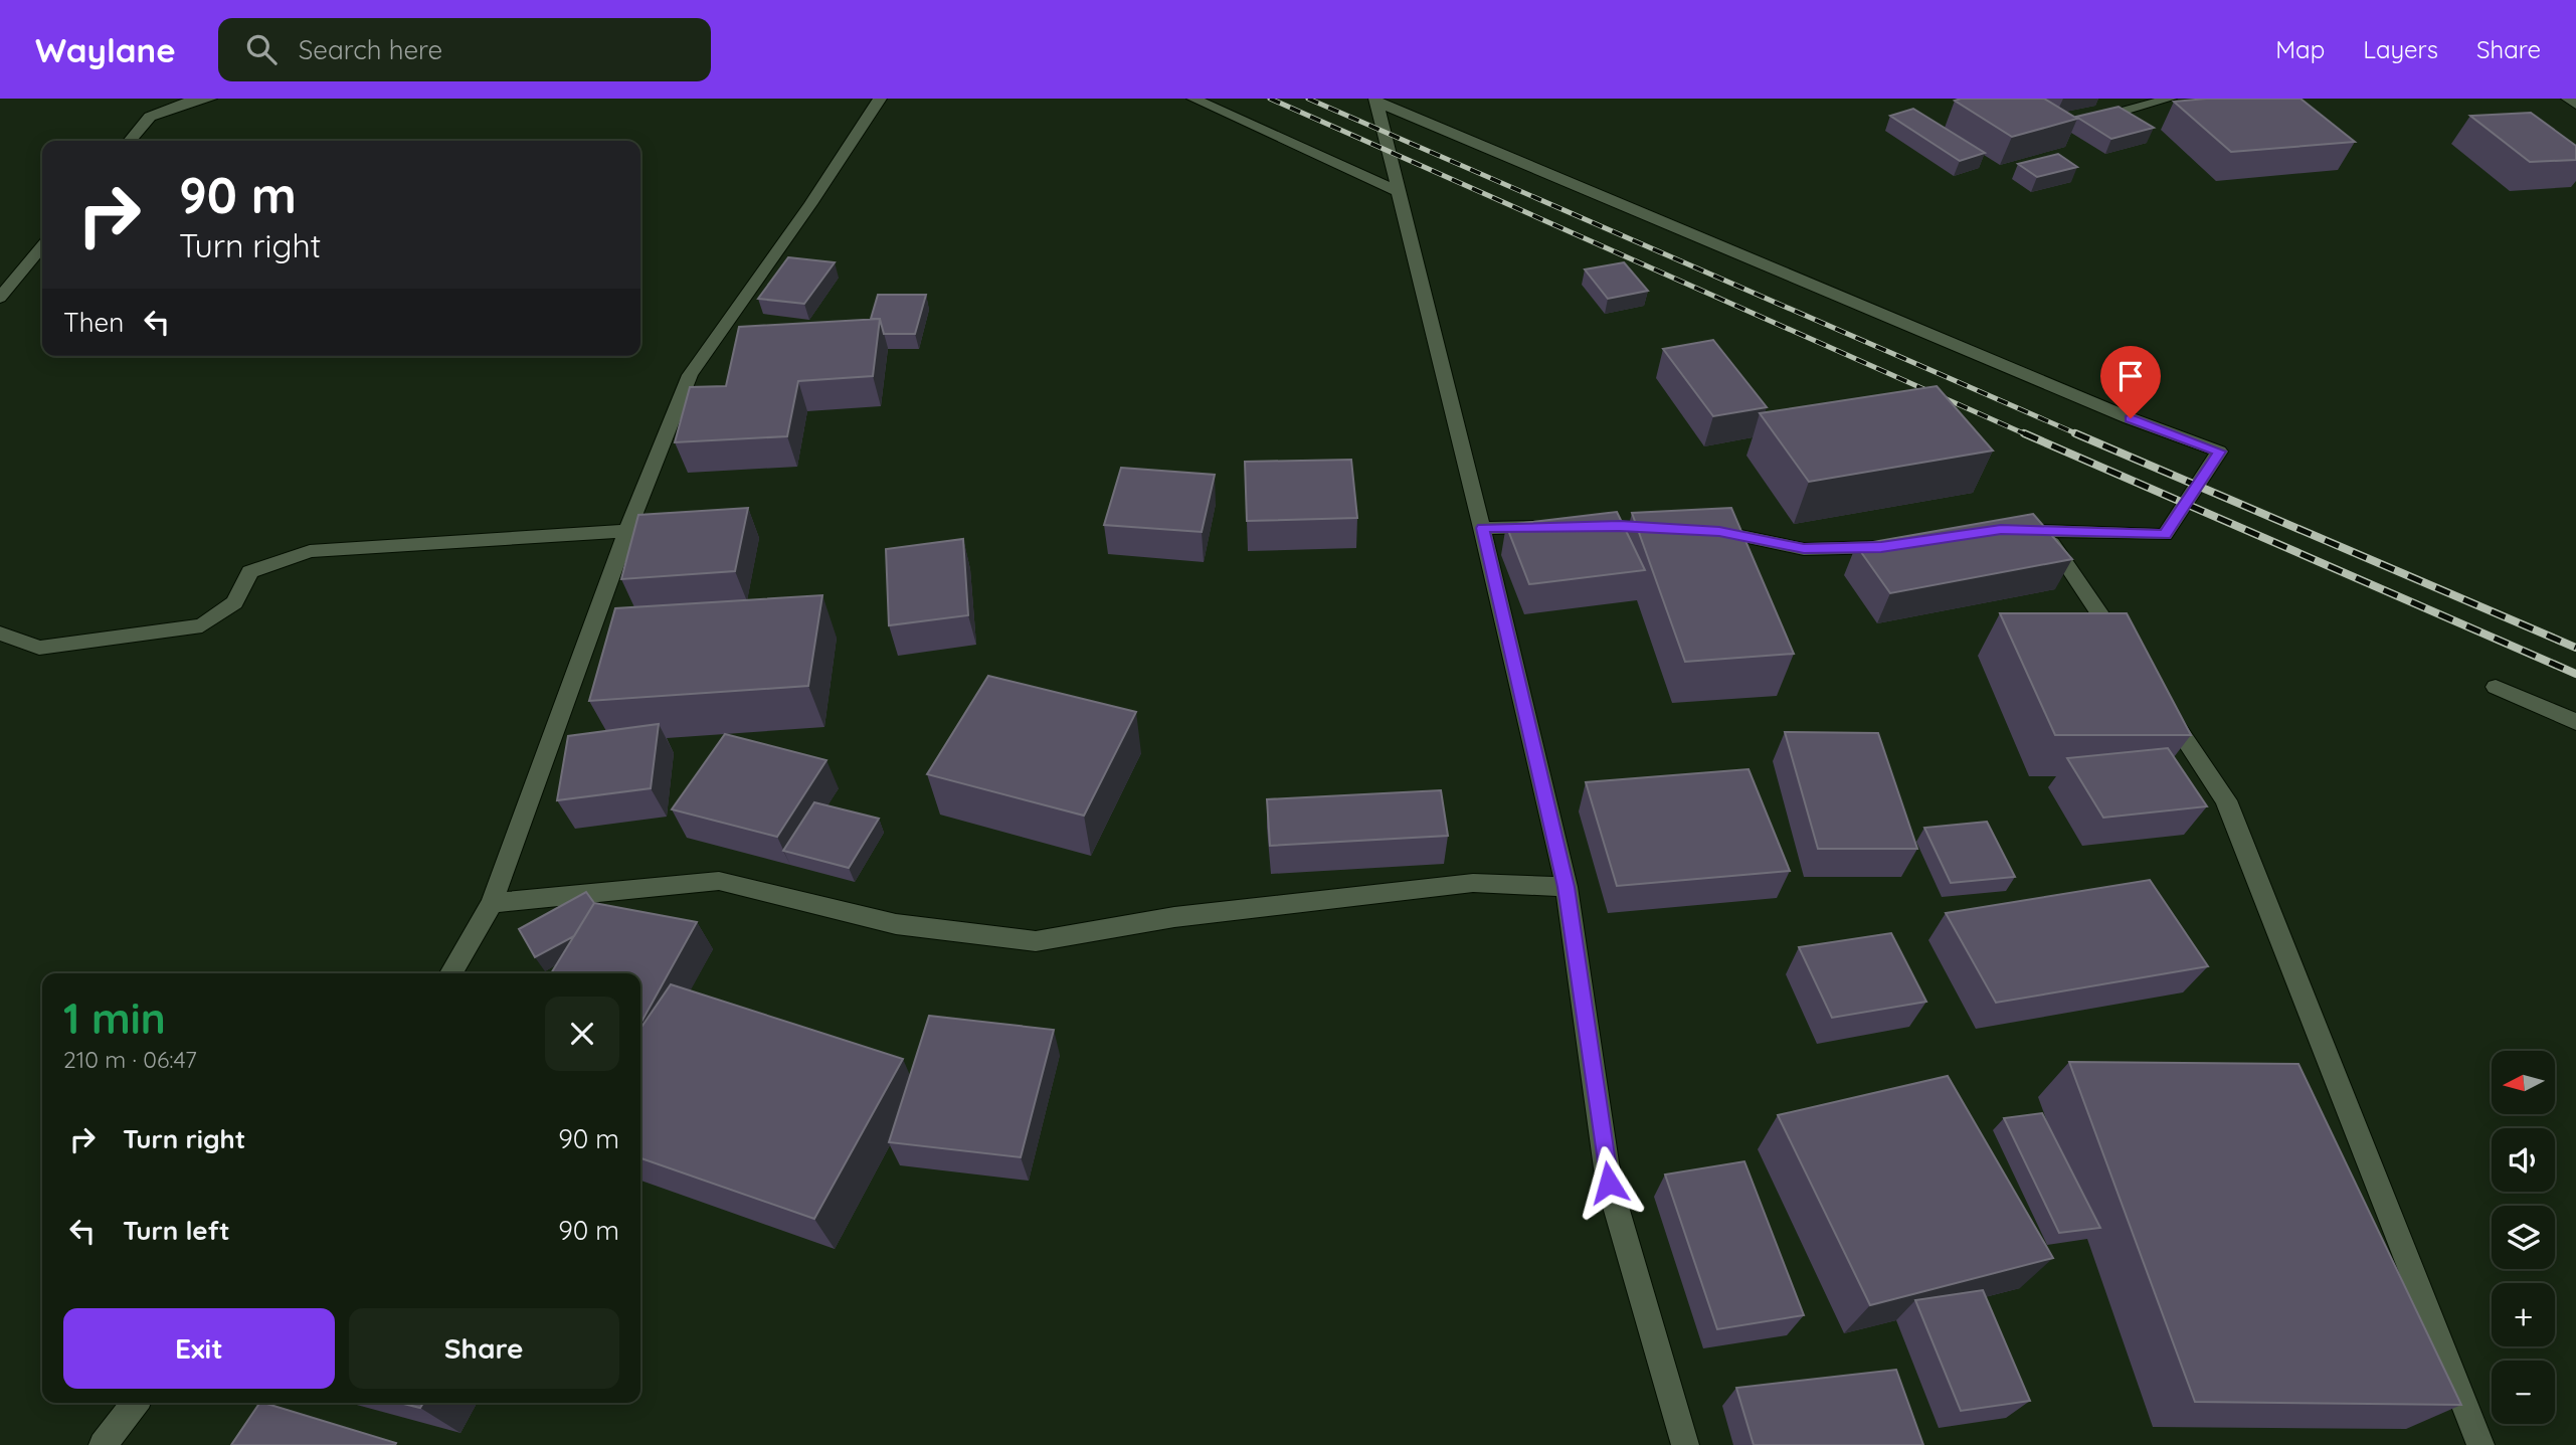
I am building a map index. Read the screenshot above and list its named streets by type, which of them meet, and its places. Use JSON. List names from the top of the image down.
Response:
{
  "north": "left",
  "page": {
    "header": "Waylane",
    "search": "Search here",
    "nav": ["Map", "Layers", "Share"],
    "turn": ["90 m", "Turn right"],
    "then": "Then",
    "heading": ["1 min", "210 m · 06:47"],
    "map_buttons": ["+", "−"],
    "list": [
      {
        "name": "Turn right",
        "value": "90 m"
      },
      {
        "name": "Turn left",
        "value": "90 m"
      }
    ],
    "buttons": ["Exit", "Share"]
  }
}
